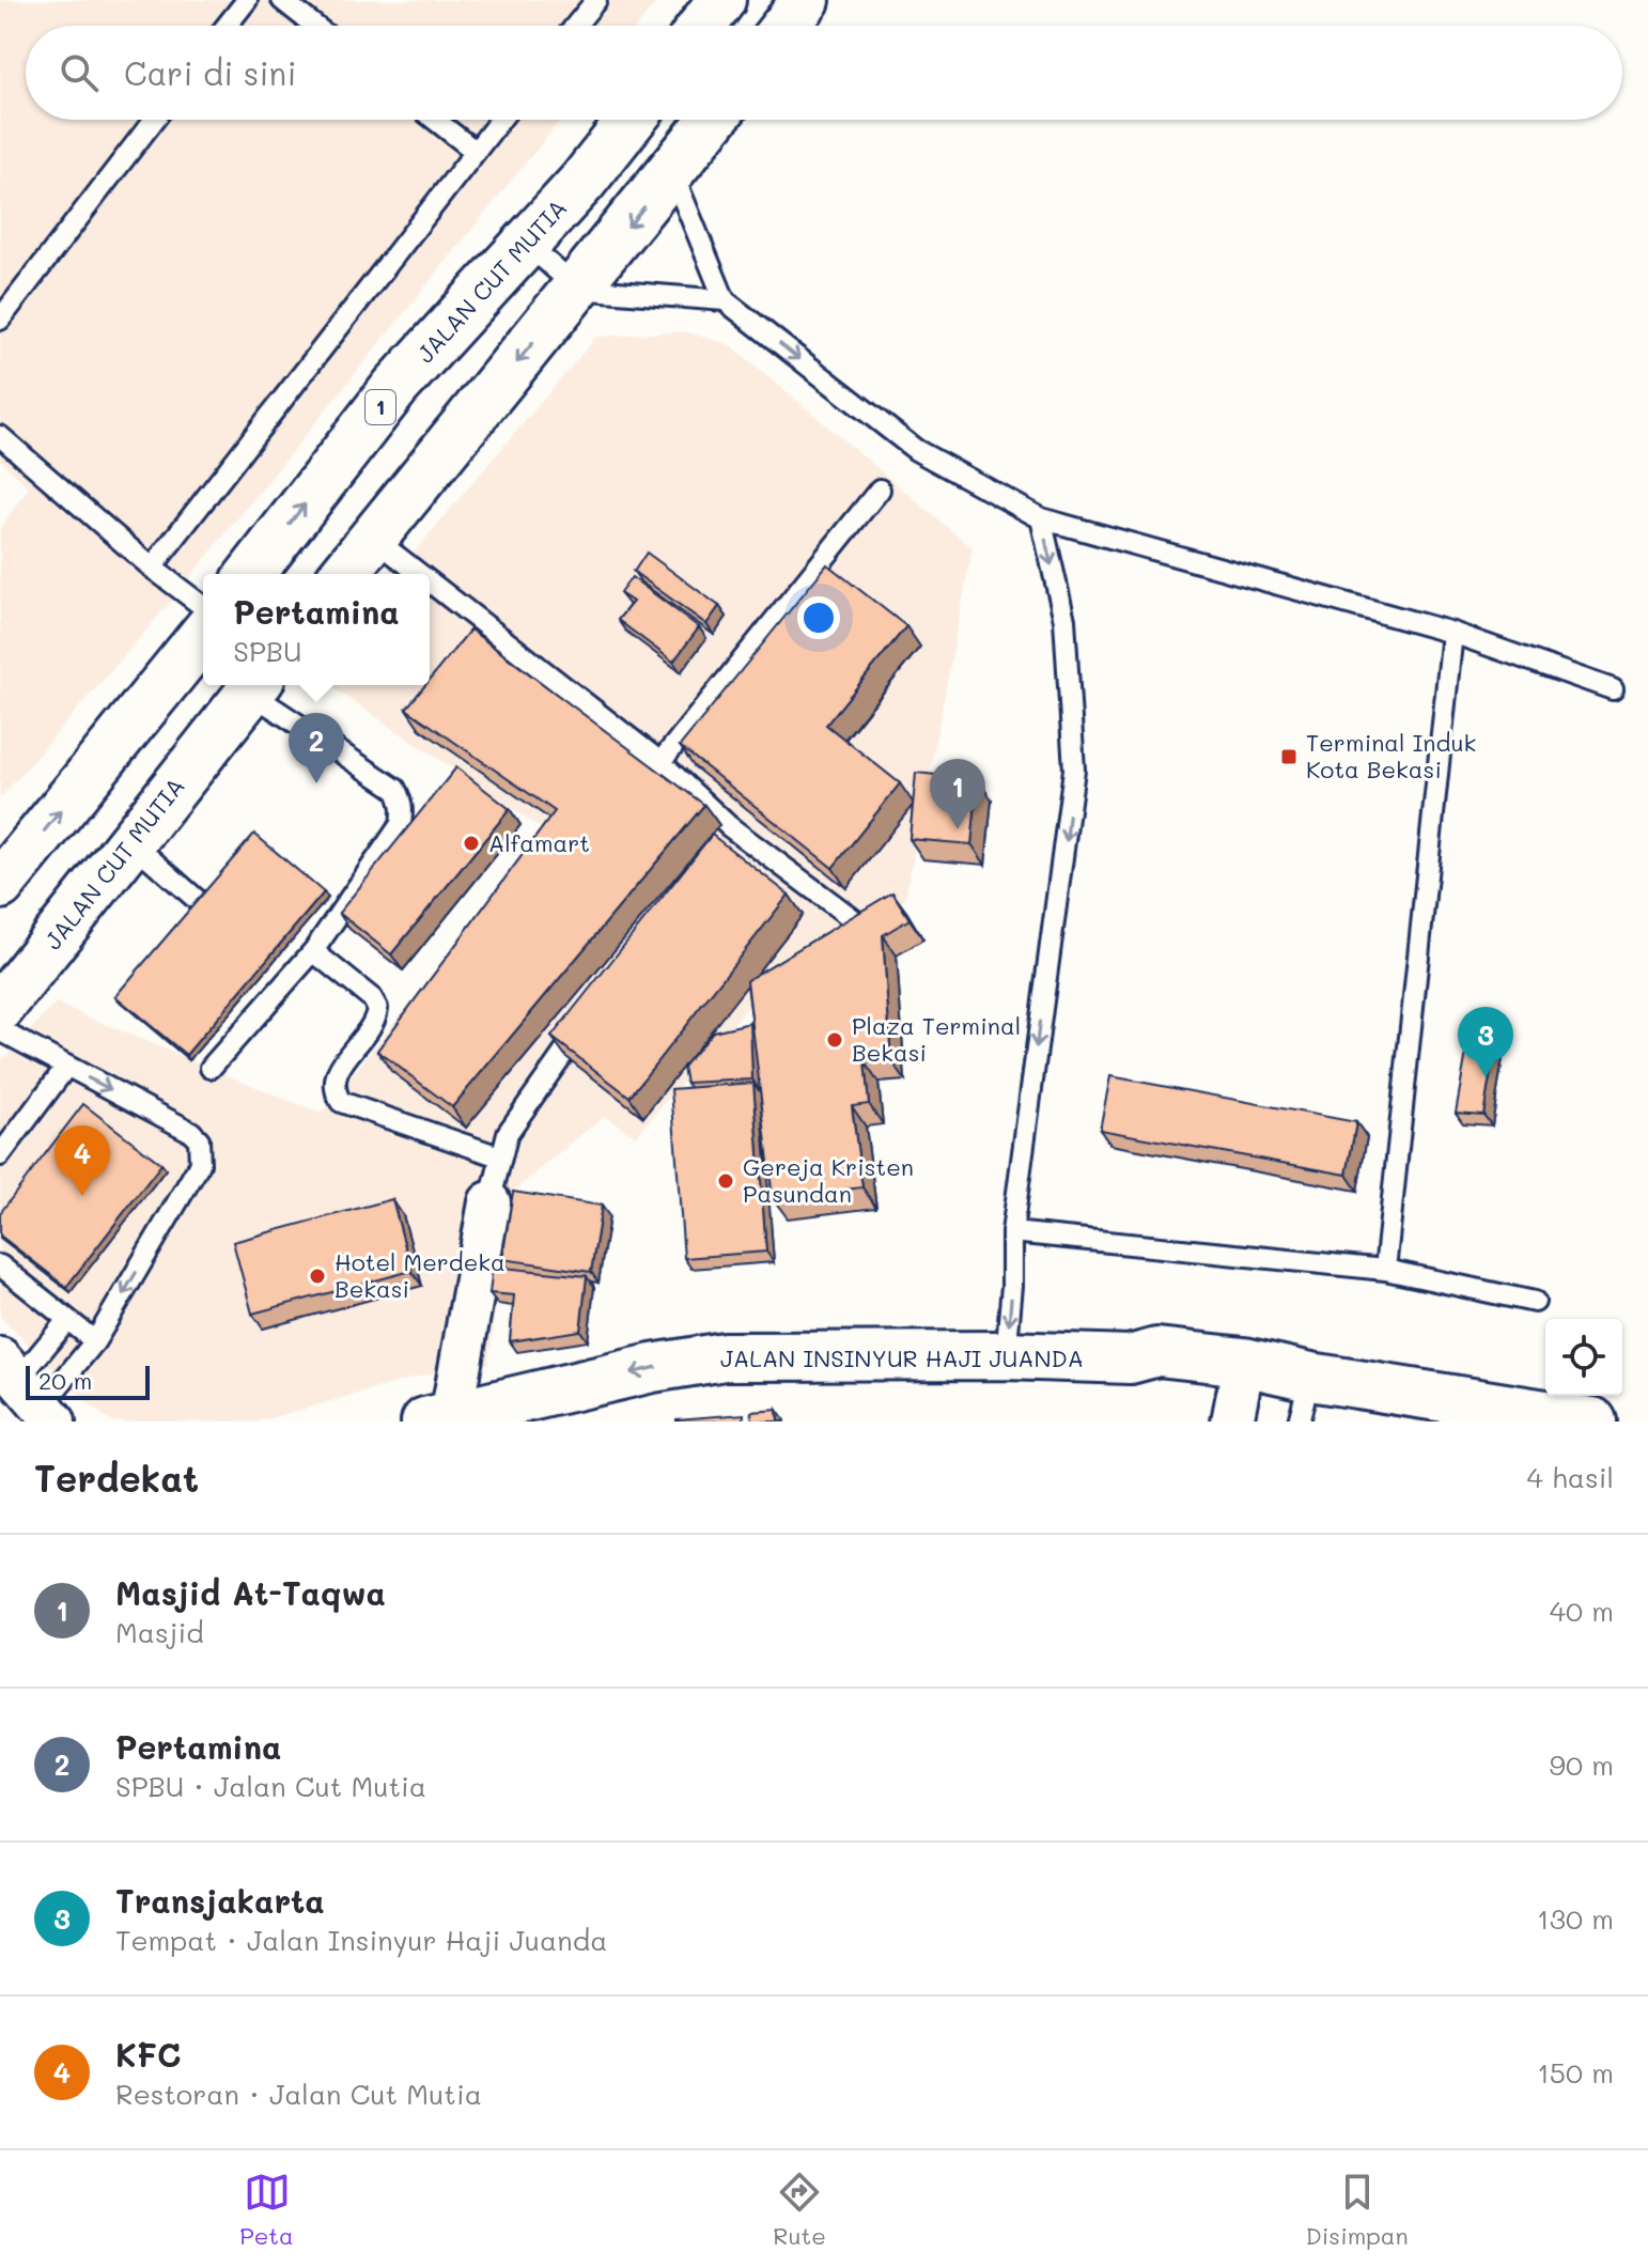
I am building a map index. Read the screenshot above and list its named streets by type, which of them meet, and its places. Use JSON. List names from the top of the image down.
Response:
{
  "streets": {
    "main road": ["JALAN CUT MUTIA", "1", "JALAN INSINYUR HAJI JUANDA"]
  },
  "one_way": ["JALAN INSINYUR HAJI JUANDA"],
  "places": {
    "transit": ["Terminal Induk Kota Bekasi"],
    "other": [
      "Alfamart",
      "Plaza Terminal Bekasi",
      "Gereja Kristen Pasundan",
      "Hotel Merdeka Bekasi"
    ]
  },
  "scale_bar": "20 m",
  "page": {
    "search": "Cari di sini",
    "popup": ["Pertamina", "SPBU"],
    "pins": [
      "2",
      "1",
      "3",
      "4"
    ],
    "scale": "20 m",
    "heading": ["Terdekat", "4 hasil"],
    "list": [
      {
        "mark": "1",
        "name": "Masjid At-Taqwa",
        "note": "Masjid",
        "value": "40 m"
      },
      {
        "mark": "2",
        "name": "Pertamina",
        "note": "SPBU · Jalan Cut Mutia",
        "value": "90 m"
      },
      {
        "mark": "3",
        "name": "Transjakarta",
        "note": "Tempat · Jalan Insinyur Haji Juanda",
        "value": "130 m"
      },
      {
        "mark": "4",
        "name": "KFC",
        "note": "Restoran · Jalan Cut Mutia",
        "value": "150 m"
      }
    ],
    "nav": ["Peta", "Rute", "Disimpan"]
  }
}
